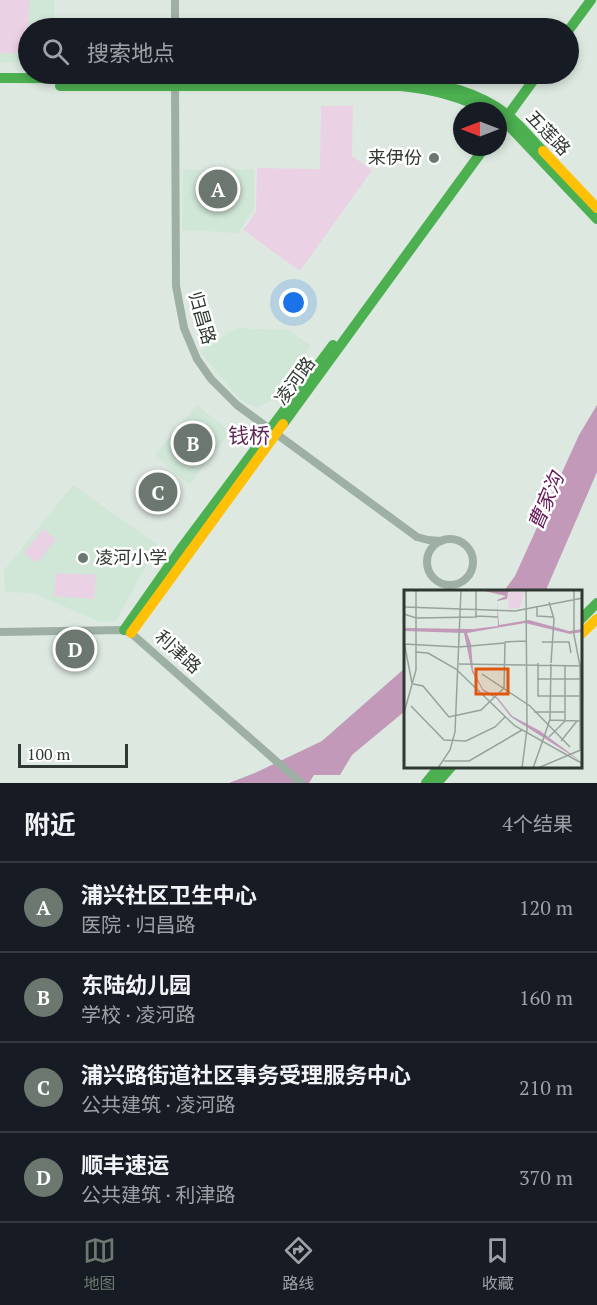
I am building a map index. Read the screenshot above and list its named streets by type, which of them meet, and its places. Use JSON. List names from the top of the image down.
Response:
{
  "streets": {
    "street": [
      "五莲路",
      "归昌路",
      "凌河路",
      "利津路"
    ]
  },
  "crossings": [
    ["归昌路", "凌河路"],
    ["凌河路", "利津路"]
  ],
  "districts": ["钱桥"],
  "water": ["曹家沟"],
  "places": ["来伊份", "凌河小学"],
  "scale_bar": "100 m",
  "north": "left",
  "page": {
    "search": "搜索地点",
    "pins": [
      "A",
      "B",
      "C",
      "D"
    ],
    "scale": "100 m",
    "heading": ["附近", "4个结果"],
    "list": [
      {
        "mark": "A",
        "name": "浦兴社区卫生中心",
        "note": "医院 · 归昌路",
        "value": "120 m"
      },
      {
        "mark": "B",
        "name": "东陆幼儿园",
        "note": "学校 · 凌河路",
        "value": "160 m"
      },
      {
        "mark": "C",
        "name": "浦兴路街道社区事务受理服务中心",
        "note": "公共建筑 · 凌河路",
        "value": "210 m"
      },
      {
        "mark": "D",
        "name": "顺丰速运",
        "note": "公共建筑 · 利津路",
        "value": "370 m"
      }
    ],
    "nav": ["地图", "路线", "收藏"]
  }
}
